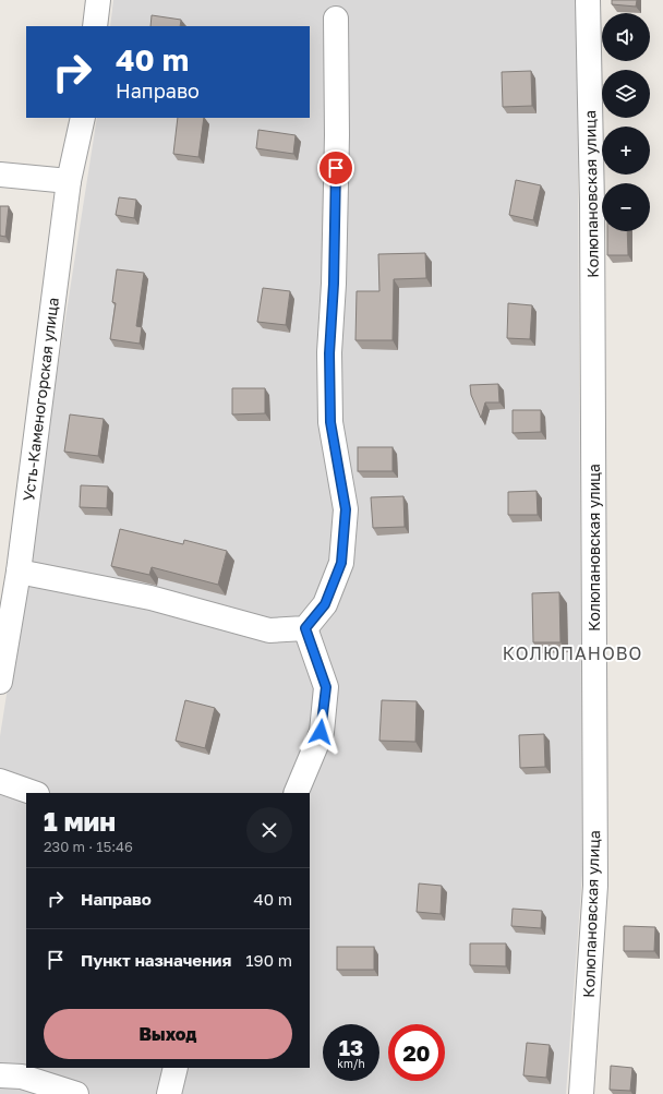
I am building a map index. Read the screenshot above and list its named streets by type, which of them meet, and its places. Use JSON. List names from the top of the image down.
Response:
{
  "streets": {
    "street": ["Колюпановская улица", "Усть-Каменогорская улица"]
  },
  "districts": ["КОЛЮПАНОВО"],
  "page": {
    "map_buttons": ["+", "−"],
    "turn": ["40 m", "Направо"],
    "heading": ["1 мин", "230 m · 15:46"],
    "list": [
      {
        "name": "Направо",
        "value": "40 m"
      },
      {
        "name": "Пункт назначения",
        "value": "190 m"
      }
    ],
    "buttons": "Выход",
    "speed": "13 km/h",
    "limit": "20"
  }
}
